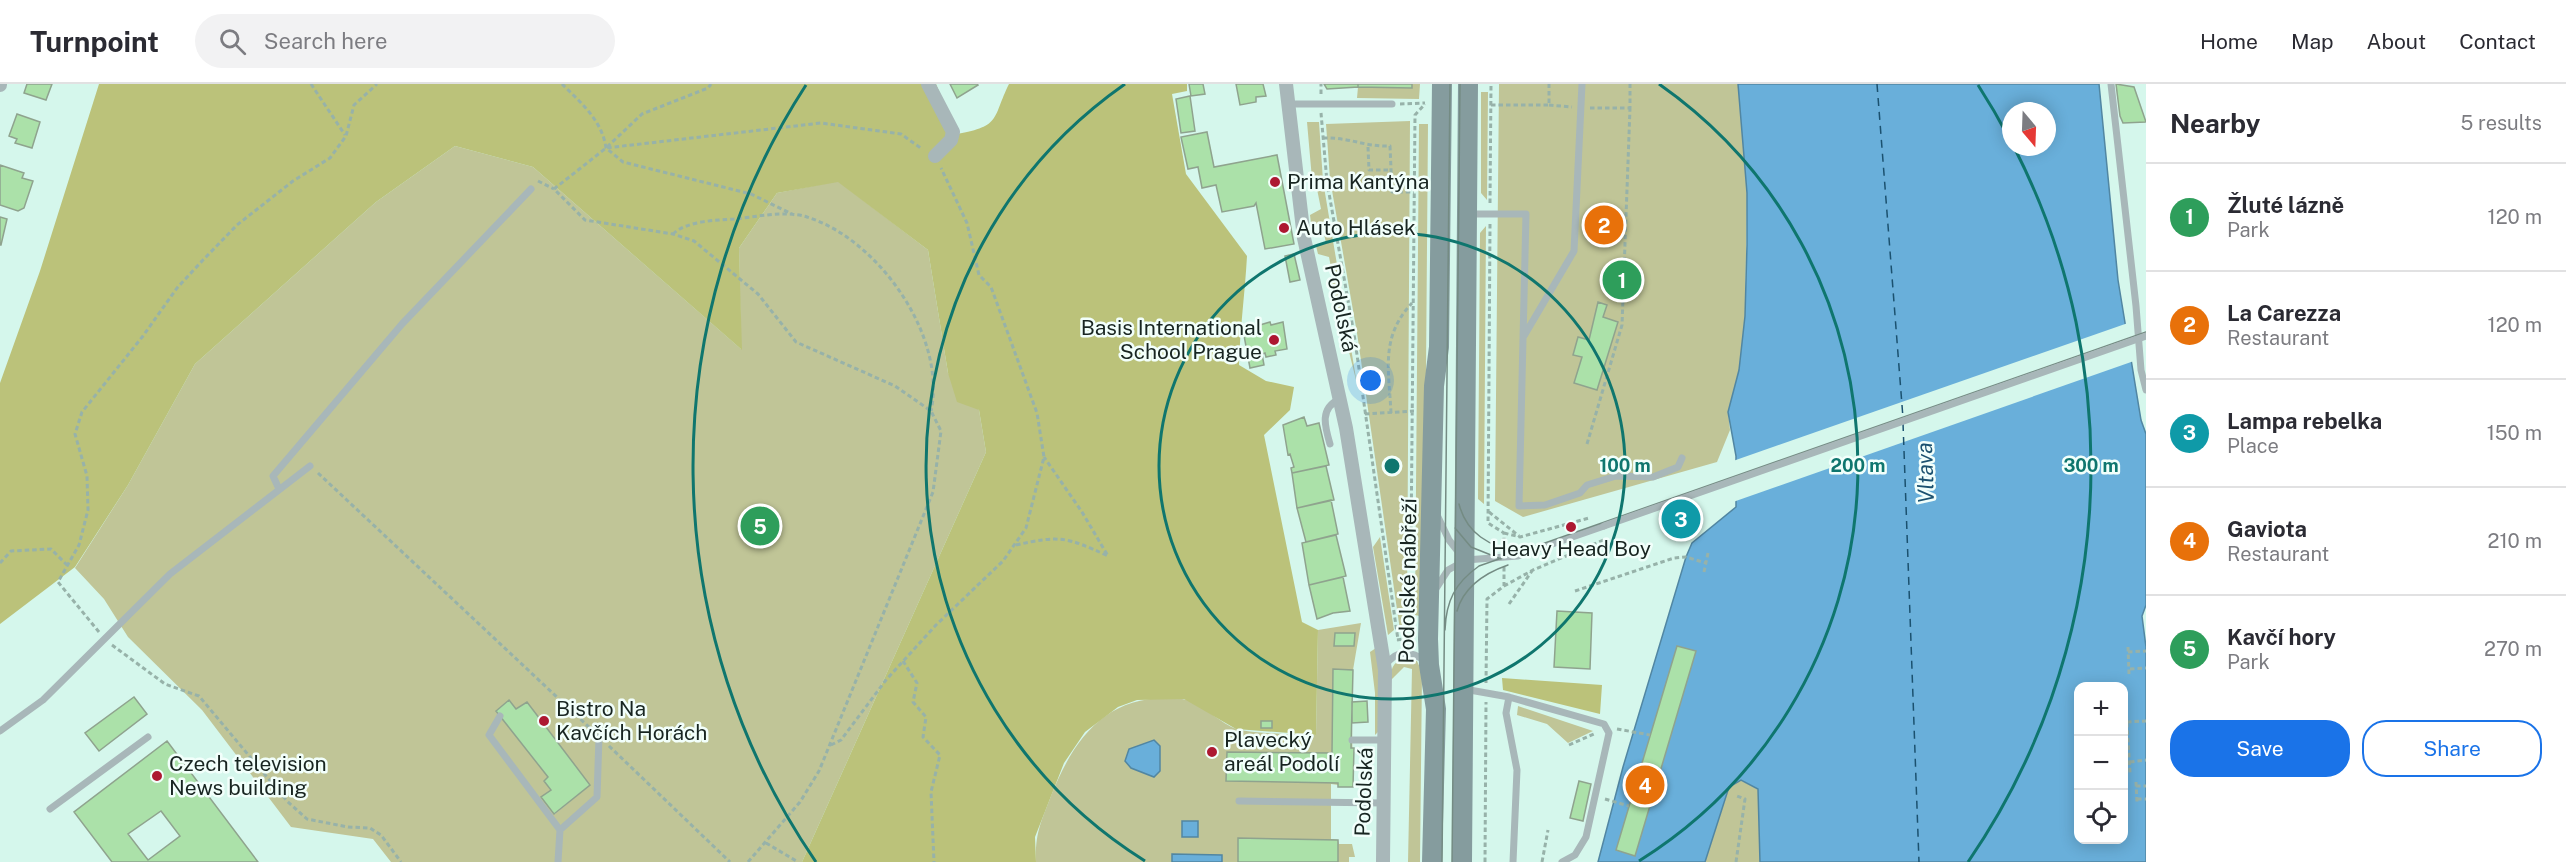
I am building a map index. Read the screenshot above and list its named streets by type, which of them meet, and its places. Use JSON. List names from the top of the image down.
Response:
{
  "streets": {
    "main road": ["Podolské nábřeží"],
    "street": ["Podolská"]
  },
  "water": ["Vltava"],
  "places": [
    "Prima Kantýna",
    "Auto Hlásek",
    "Basis International School Prague",
    "Heavy Head Boy",
    "Bistro Na Kavčích Horách",
    "Plavecký areál Podolí",
    "Czech television News building"
  ],
  "north": "bottom",
  "page": {
    "header": "Turnpoint",
    "search": "Search here",
    "nav": [
      "Home",
      "Map",
      "About",
      "Contact"
    ],
    "heading": ["Nearby", "5 results"],
    "list": [
      {
        "mark": "1",
        "name": "Žluté lázně",
        "note": "Park",
        "value": "120 m"
      },
      {
        "mark": "2",
        "name": "La Carezza",
        "note": "Restaurant",
        "value": "120 m"
      },
      {
        "mark": "3",
        "name": "Lampa rebelka",
        "note": "Place",
        "value": "150 m"
      },
      {
        "mark": "4",
        "name": "Gaviota",
        "note": "Restaurant",
        "value": "210 m"
      },
      {
        "mark": "5",
        "name": "Kavčí hory",
        "note": "Park",
        "value": "270 m"
      }
    ],
    "pins": [
      "2",
      "1",
      "3",
      "5",
      "4"
    ],
    "map_buttons": ["+", "−"],
    "buttons": ["Save", "Share"]
  },
  "rings": ["100 m", "200 m", "300 m"]
}
